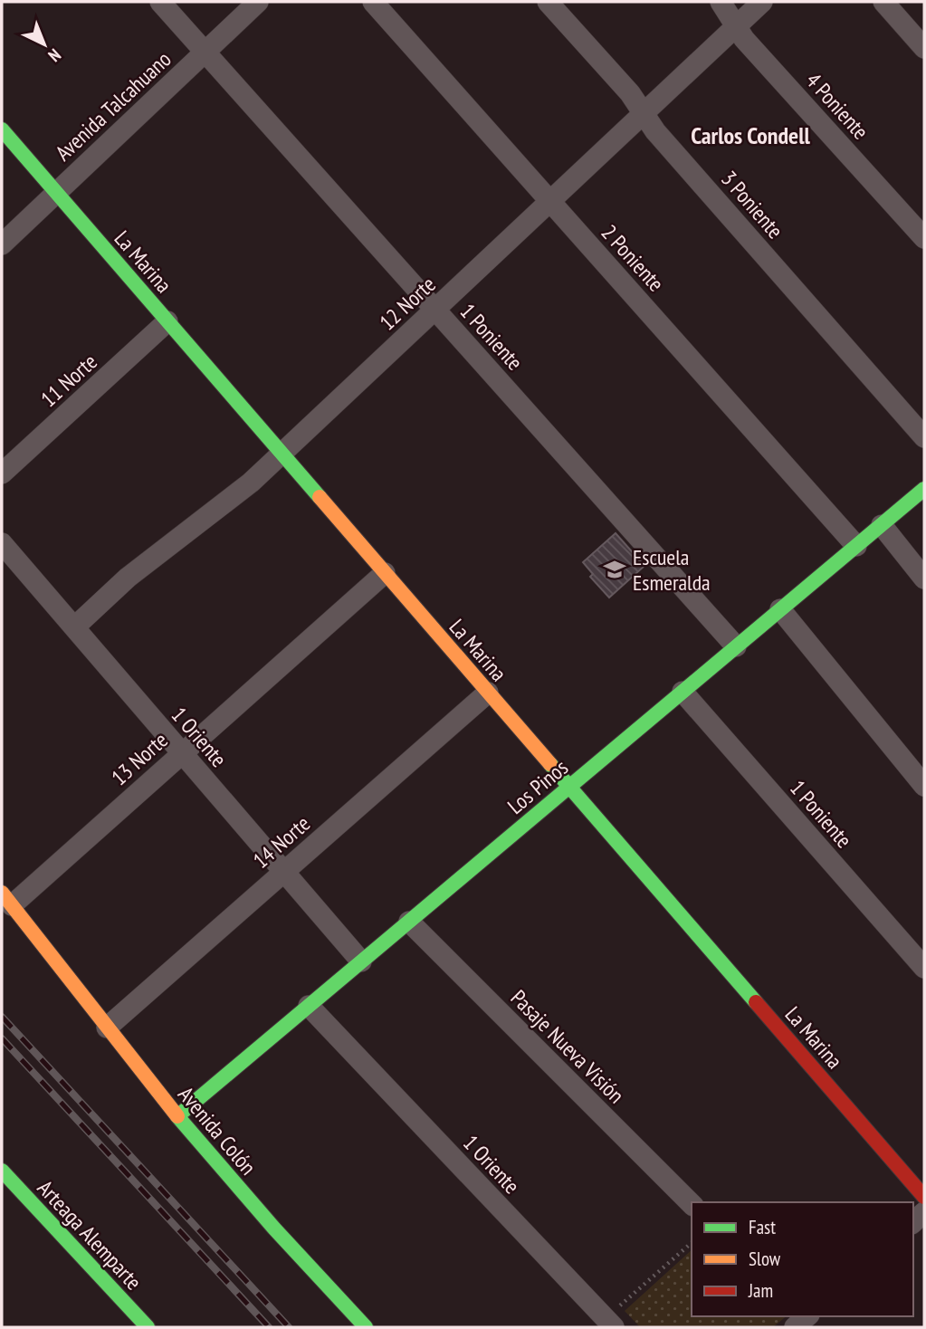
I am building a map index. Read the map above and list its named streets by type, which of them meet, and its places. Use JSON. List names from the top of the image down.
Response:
{
  "streets": {
    "main road": [
      "La Marina",
      "Los Pinos",
      "Avenida Colón",
      "Arteaga Alemparte"
    ],
    "street": [
      "Avenida Talcahuano",
      "4 Poniente",
      "3 Poniente",
      "2 Poniente",
      "12 Norte",
      "1 Poniente",
      "11 Norte",
      "1 Oriente",
      "13 Norte",
      "14 Norte",
      "Pasaje Nueva Visión"
    ]
  },
  "crossings": [
    ["Avenida Talcahuano", "La Marina"],
    ["Avenida Talcahuano", "1 Poniente"],
    ["4 Poniente", "12 Norte"],
    ["3 Poniente", "12 Norte"],
    ["2 Poniente", "12 Norte"],
    ["2 Poniente", "Los Pinos"],
    ["La Marina", "12 Norte"],
    ["La Marina", "11 Norte"],
    ["La Marina", "13 Norte"],
    ["La Marina", "Los Pinos"],
    ["La Marina", "14 Norte"],
    ["12 Norte", "1 Poniente"],
    ["12 Norte", "1 Oriente"],
    ["1 Poniente", "Los Pinos"],
    ["1 Oriente", "13 Norte"],
    ["1 Oriente", "Los Pinos"],
    ["1 Oriente", "14 Norte"],
    ["13 Norte", "Avenida Colón"],
    ["Los Pinos", "Pasaje Nueva Visión"],
    ["Los Pinos", "Avenida Colón"],
    ["14 Norte", "Avenida Colón"]
  ],
  "districts": ["Carlos Condell"],
  "places": {
    "school or university": ["Escuela Esmeralda"]
  },
  "legend": ["Fast", "Slow", "Jam"],
  "north": "bottom right"
}
